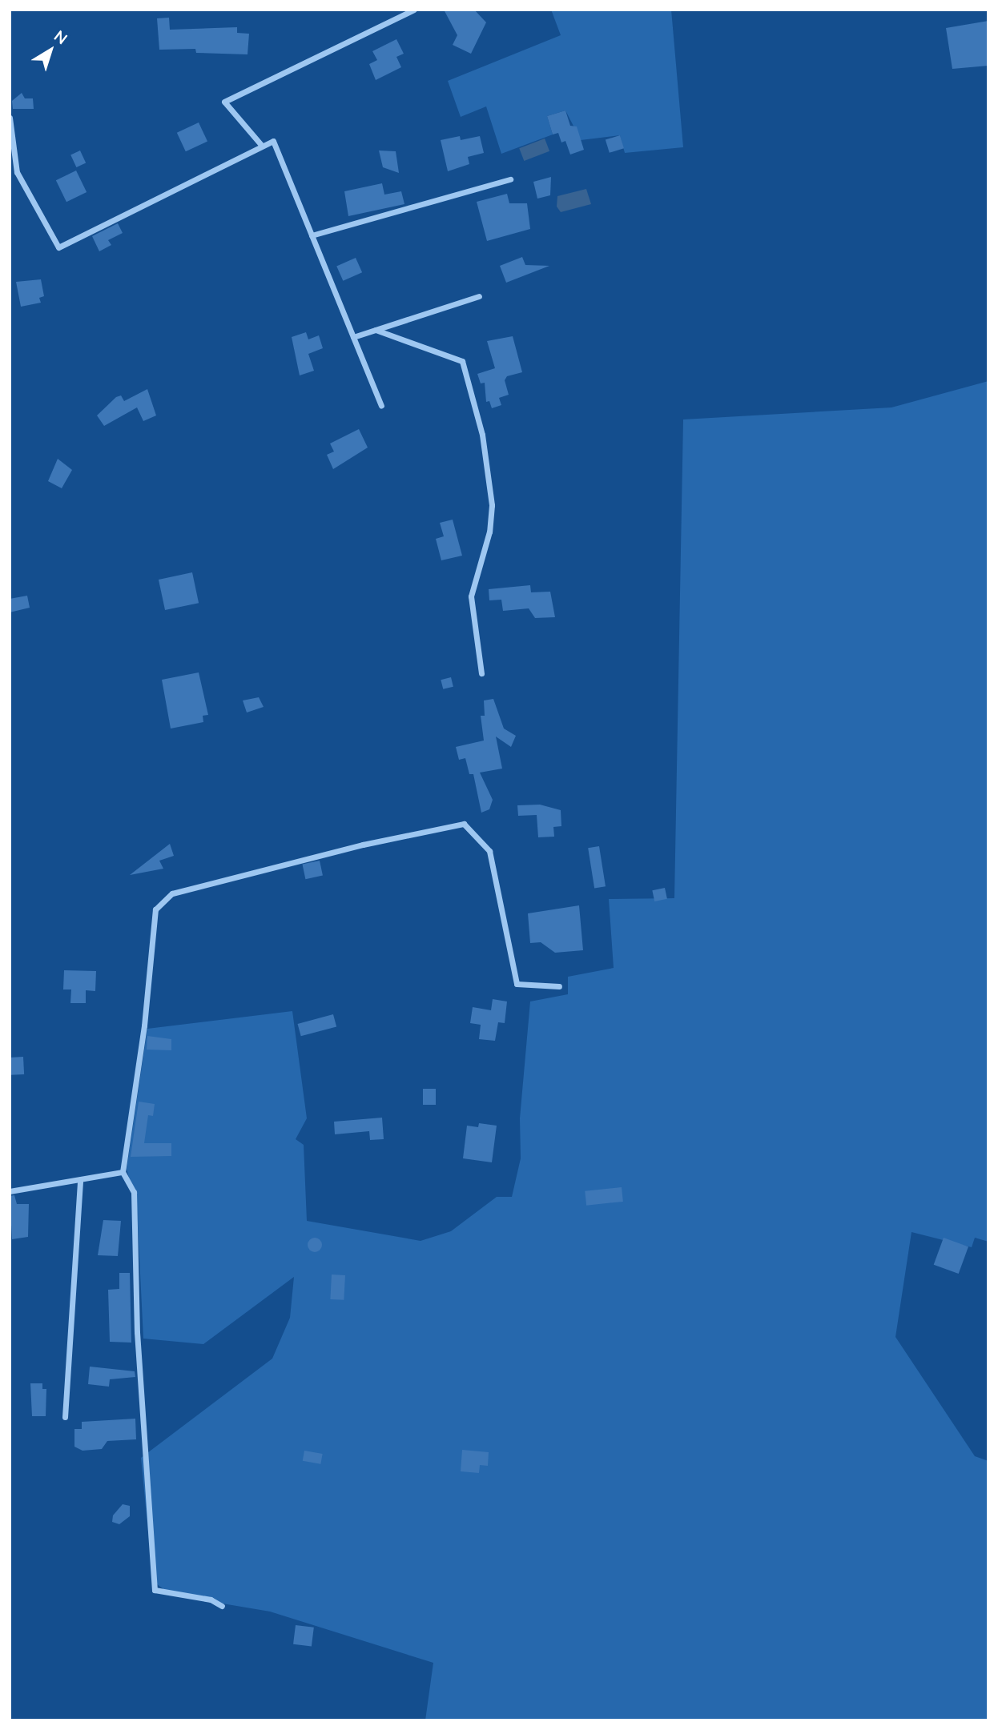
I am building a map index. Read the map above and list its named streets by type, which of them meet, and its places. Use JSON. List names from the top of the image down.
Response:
{
  "north": "top right"
}
